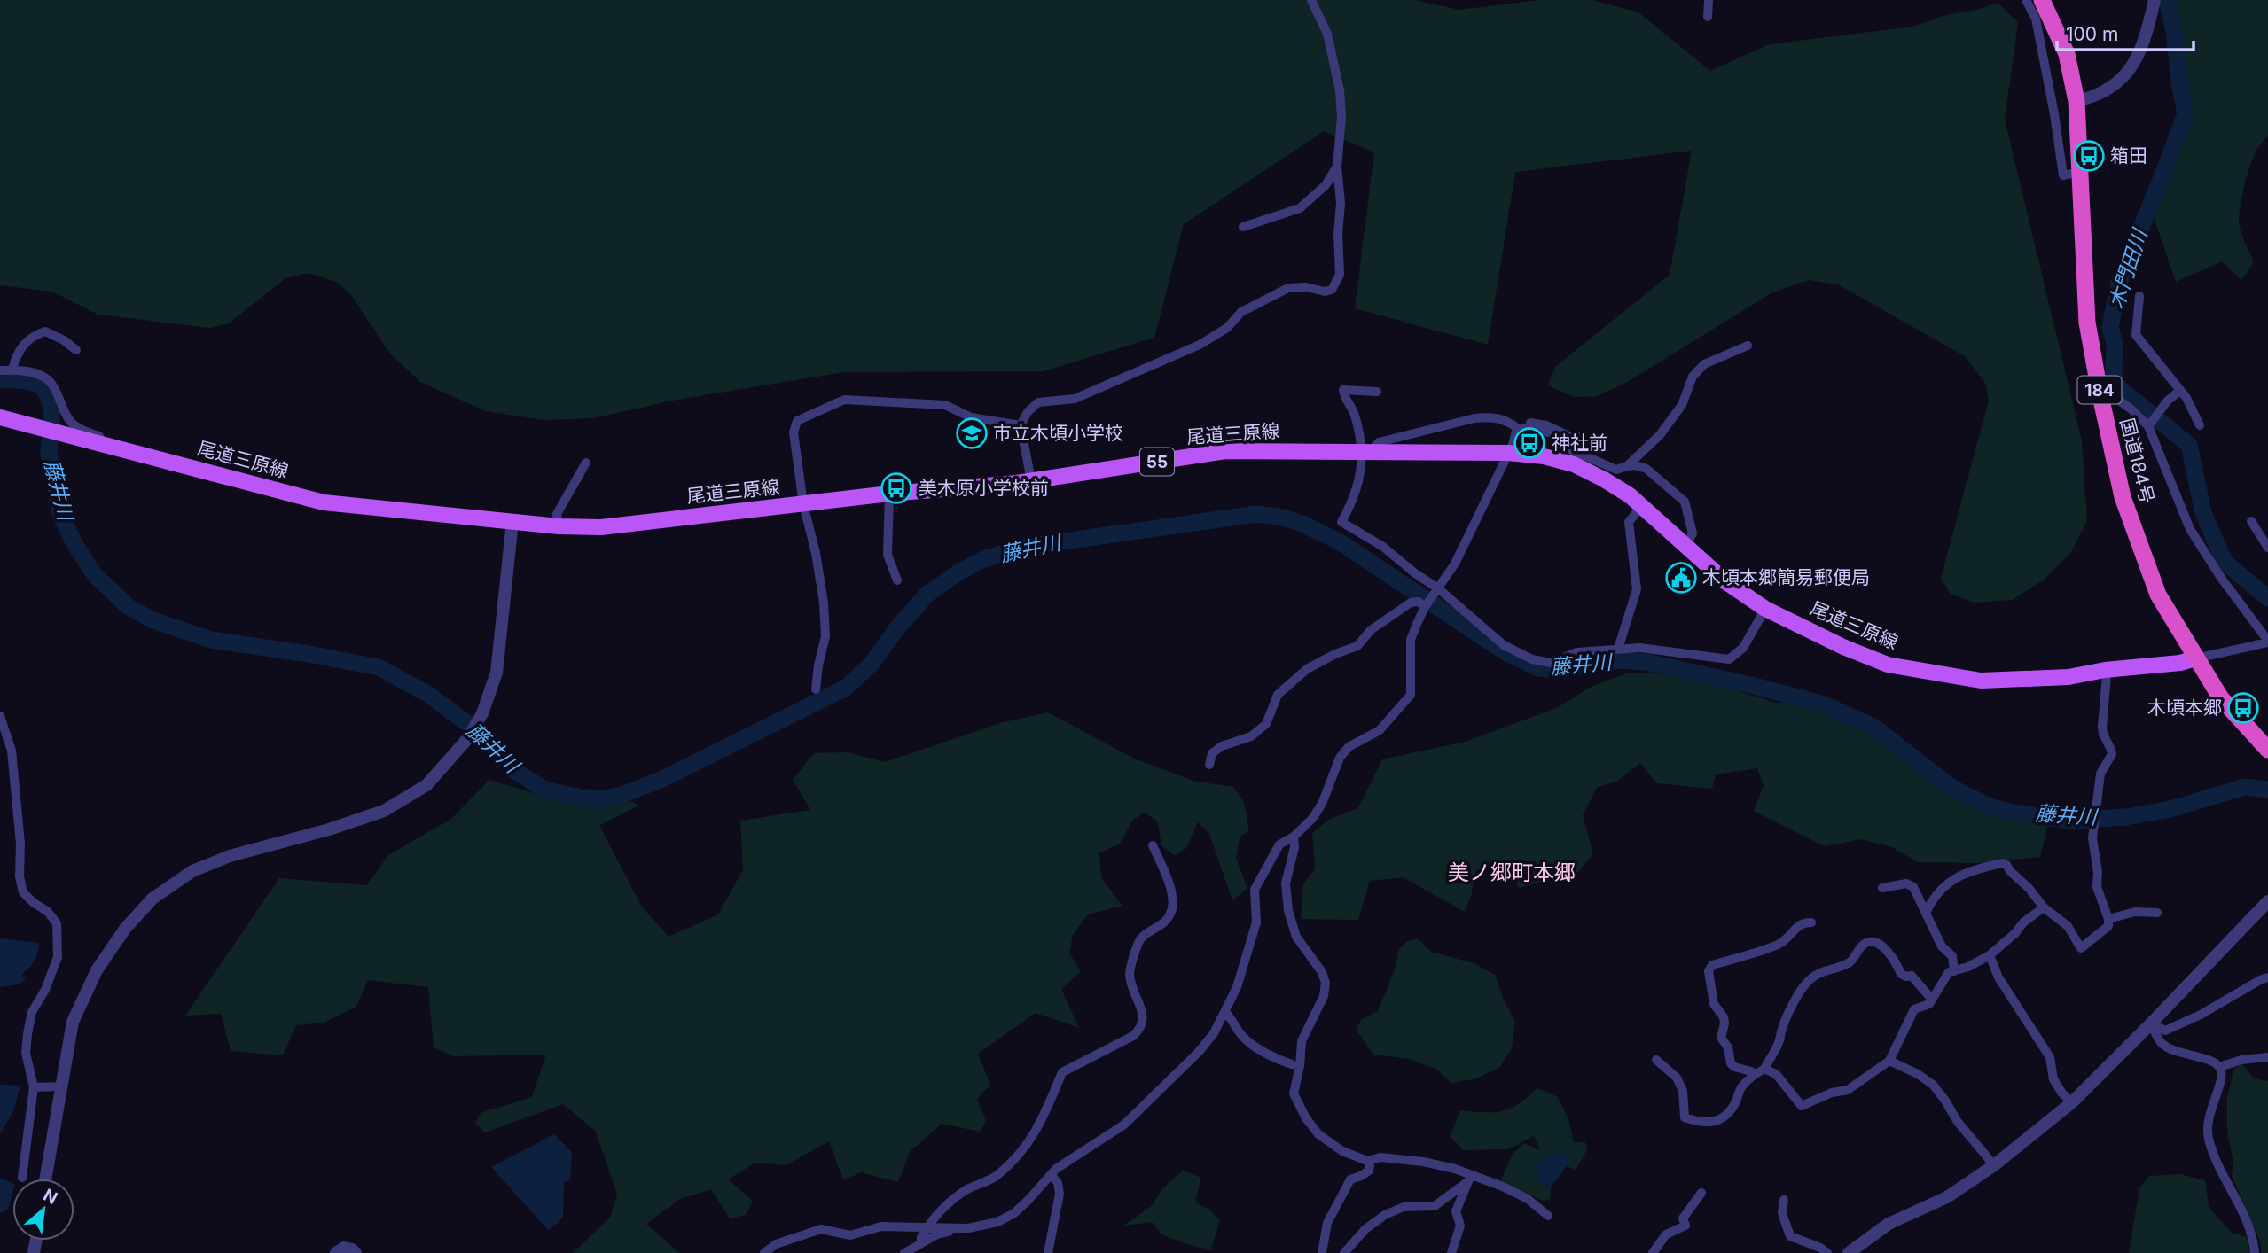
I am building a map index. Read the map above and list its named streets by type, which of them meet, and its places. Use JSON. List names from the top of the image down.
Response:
{
  "streets": {
    "highway": ["184", "国道184号"],
    "main road": ["尾道三原線", "55"]
  },
  "crossings": [
    ["尾道三原線", "国道184号"]
  ],
  "districts": ["美ノ郷町本郷"],
  "water": ["木門田川", "藤井川"],
  "places": {
    "bus stop": [
      "箱田",
      "神社前",
      "美木原小学校前",
      "木頃本郷"
    ],
    "school or university": ["市立木頃小学校"],
    "public building": ["木頃本郷簡易郵便局"]
  },
  "scale_bar": "100 m",
  "north": "top right"
}
